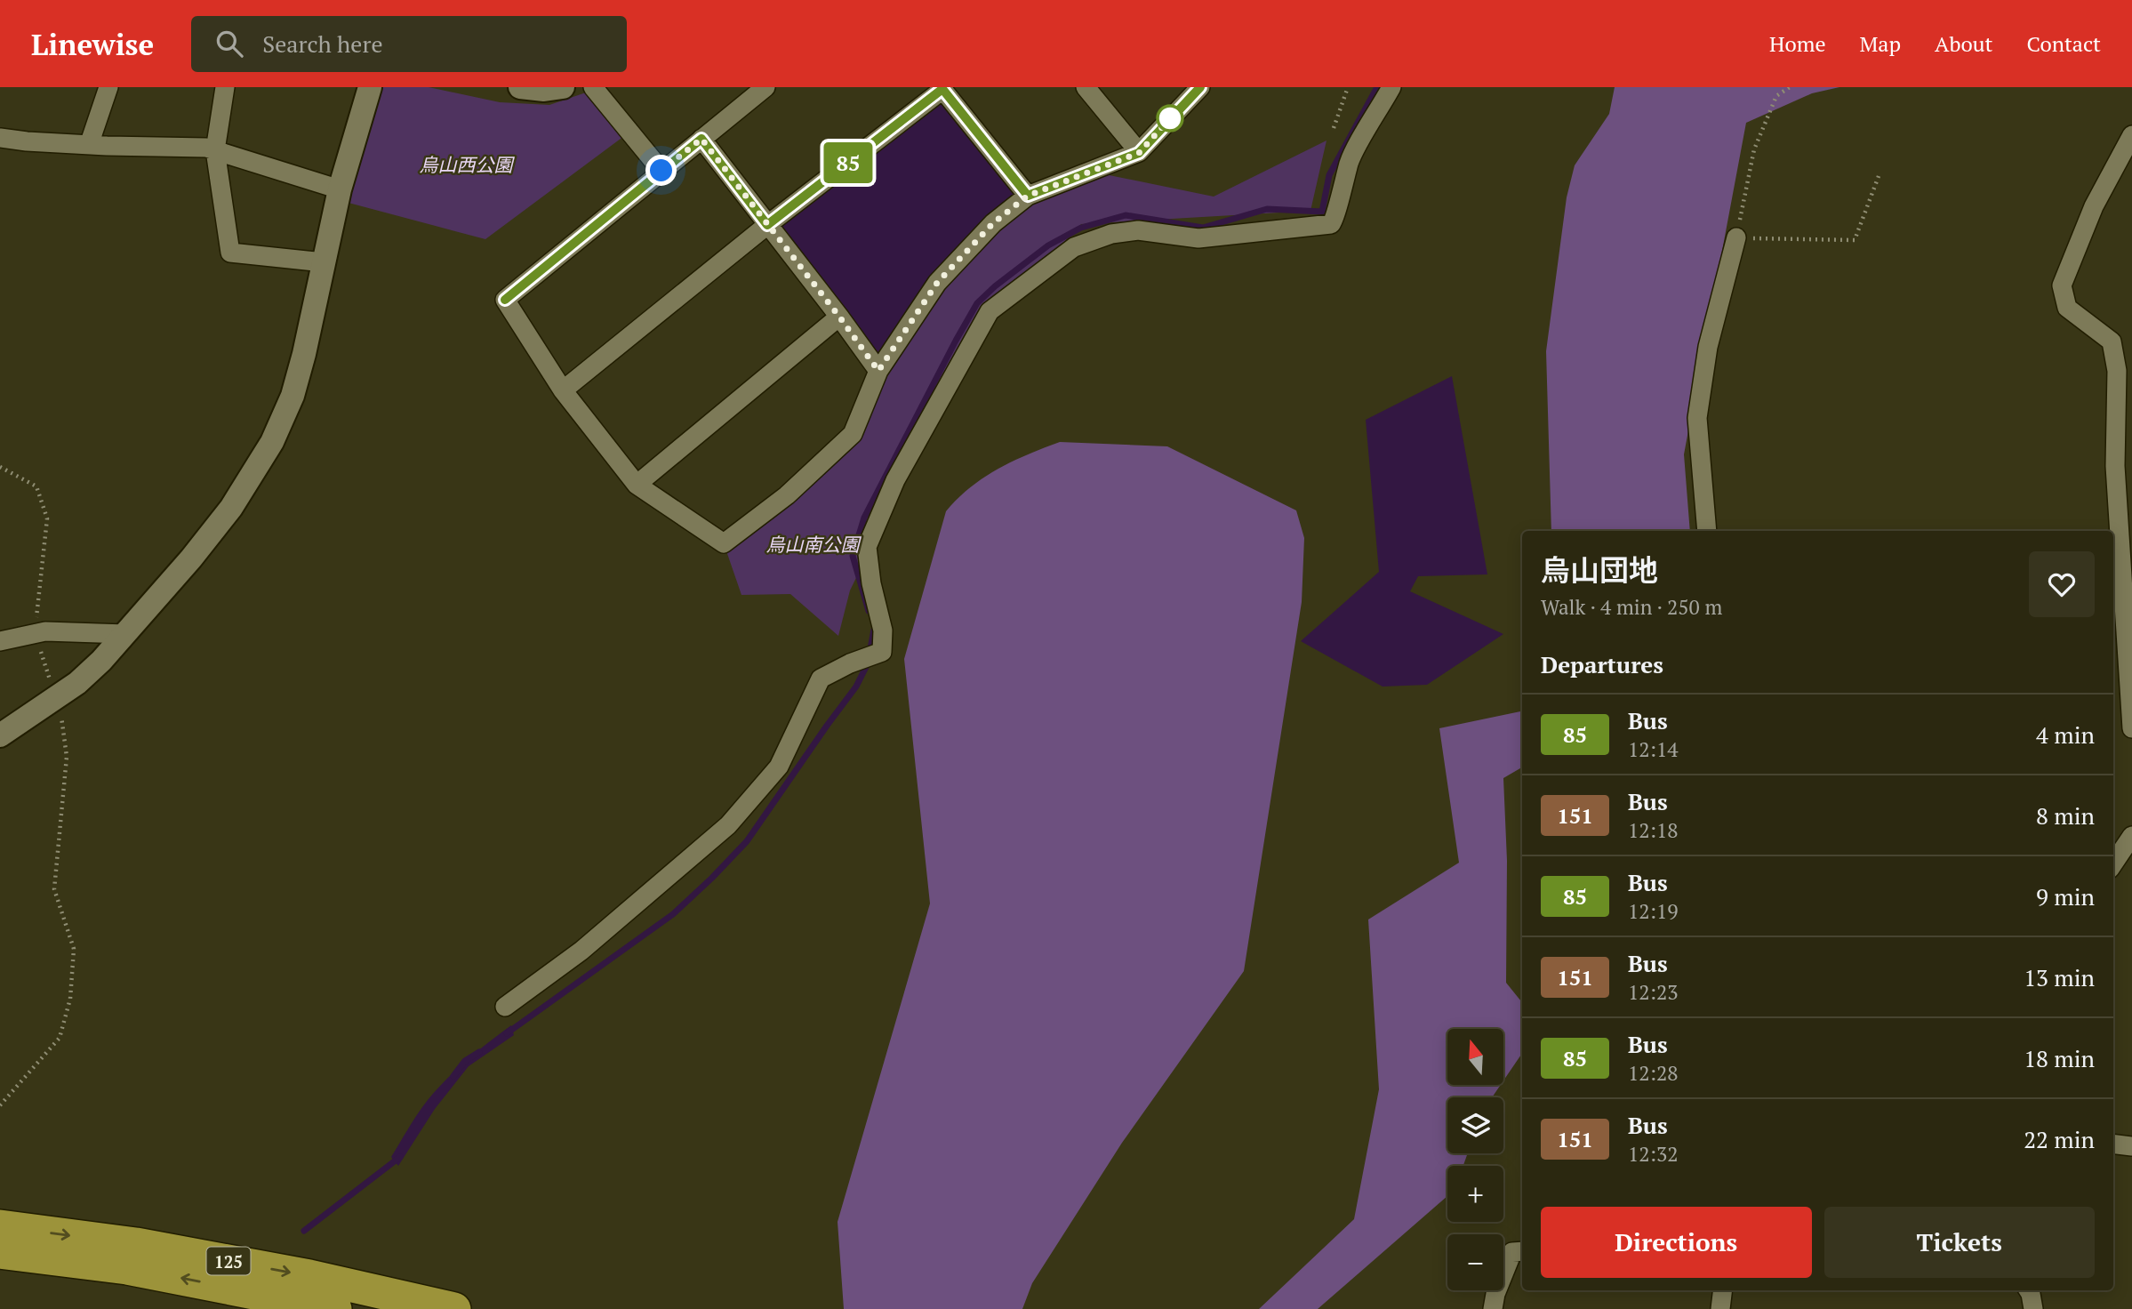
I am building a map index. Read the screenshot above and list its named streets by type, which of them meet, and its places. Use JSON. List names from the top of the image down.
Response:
{
  "streets": {
    "highway": ["125"]
  },
  "parks": ["烏山西公園", "烏山南公園"],
  "lines": ["bus line 85"],
  "north": "top",
  "page": {
    "header": "Linewise",
    "search": "Search here",
    "nav": [
      "Home",
      "Map",
      "About",
      "Contact"
    ],
    "on_map": "85",
    "heading": [
      ["烏山団地", "Walk · 4 min · 250 m"],
      "Departures"
    ],
    "list": [
      {
        "mark": "85",
        "name": "Bus",
        "note": "12:14",
        "value": "4 min"
      },
      {
        "mark": "151",
        "name": "Bus",
        "note": "12:18",
        "value": "8 min"
      },
      {
        "mark": "85",
        "name": "Bus",
        "note": "12:19",
        "value": "9 min"
      },
      {
        "mark": "151",
        "name": "Bus",
        "note": "12:23",
        "value": "13 min"
      },
      {
        "mark": "85",
        "name": "Bus",
        "note": "12:28",
        "value": "18 min"
      },
      {
        "mark": "151",
        "name": "Bus",
        "note": "12:32",
        "value": "22 min"
      }
    ],
    "map_buttons": ["+", "−"],
    "buttons": ["Directions", "Tickets"]
  }
}
